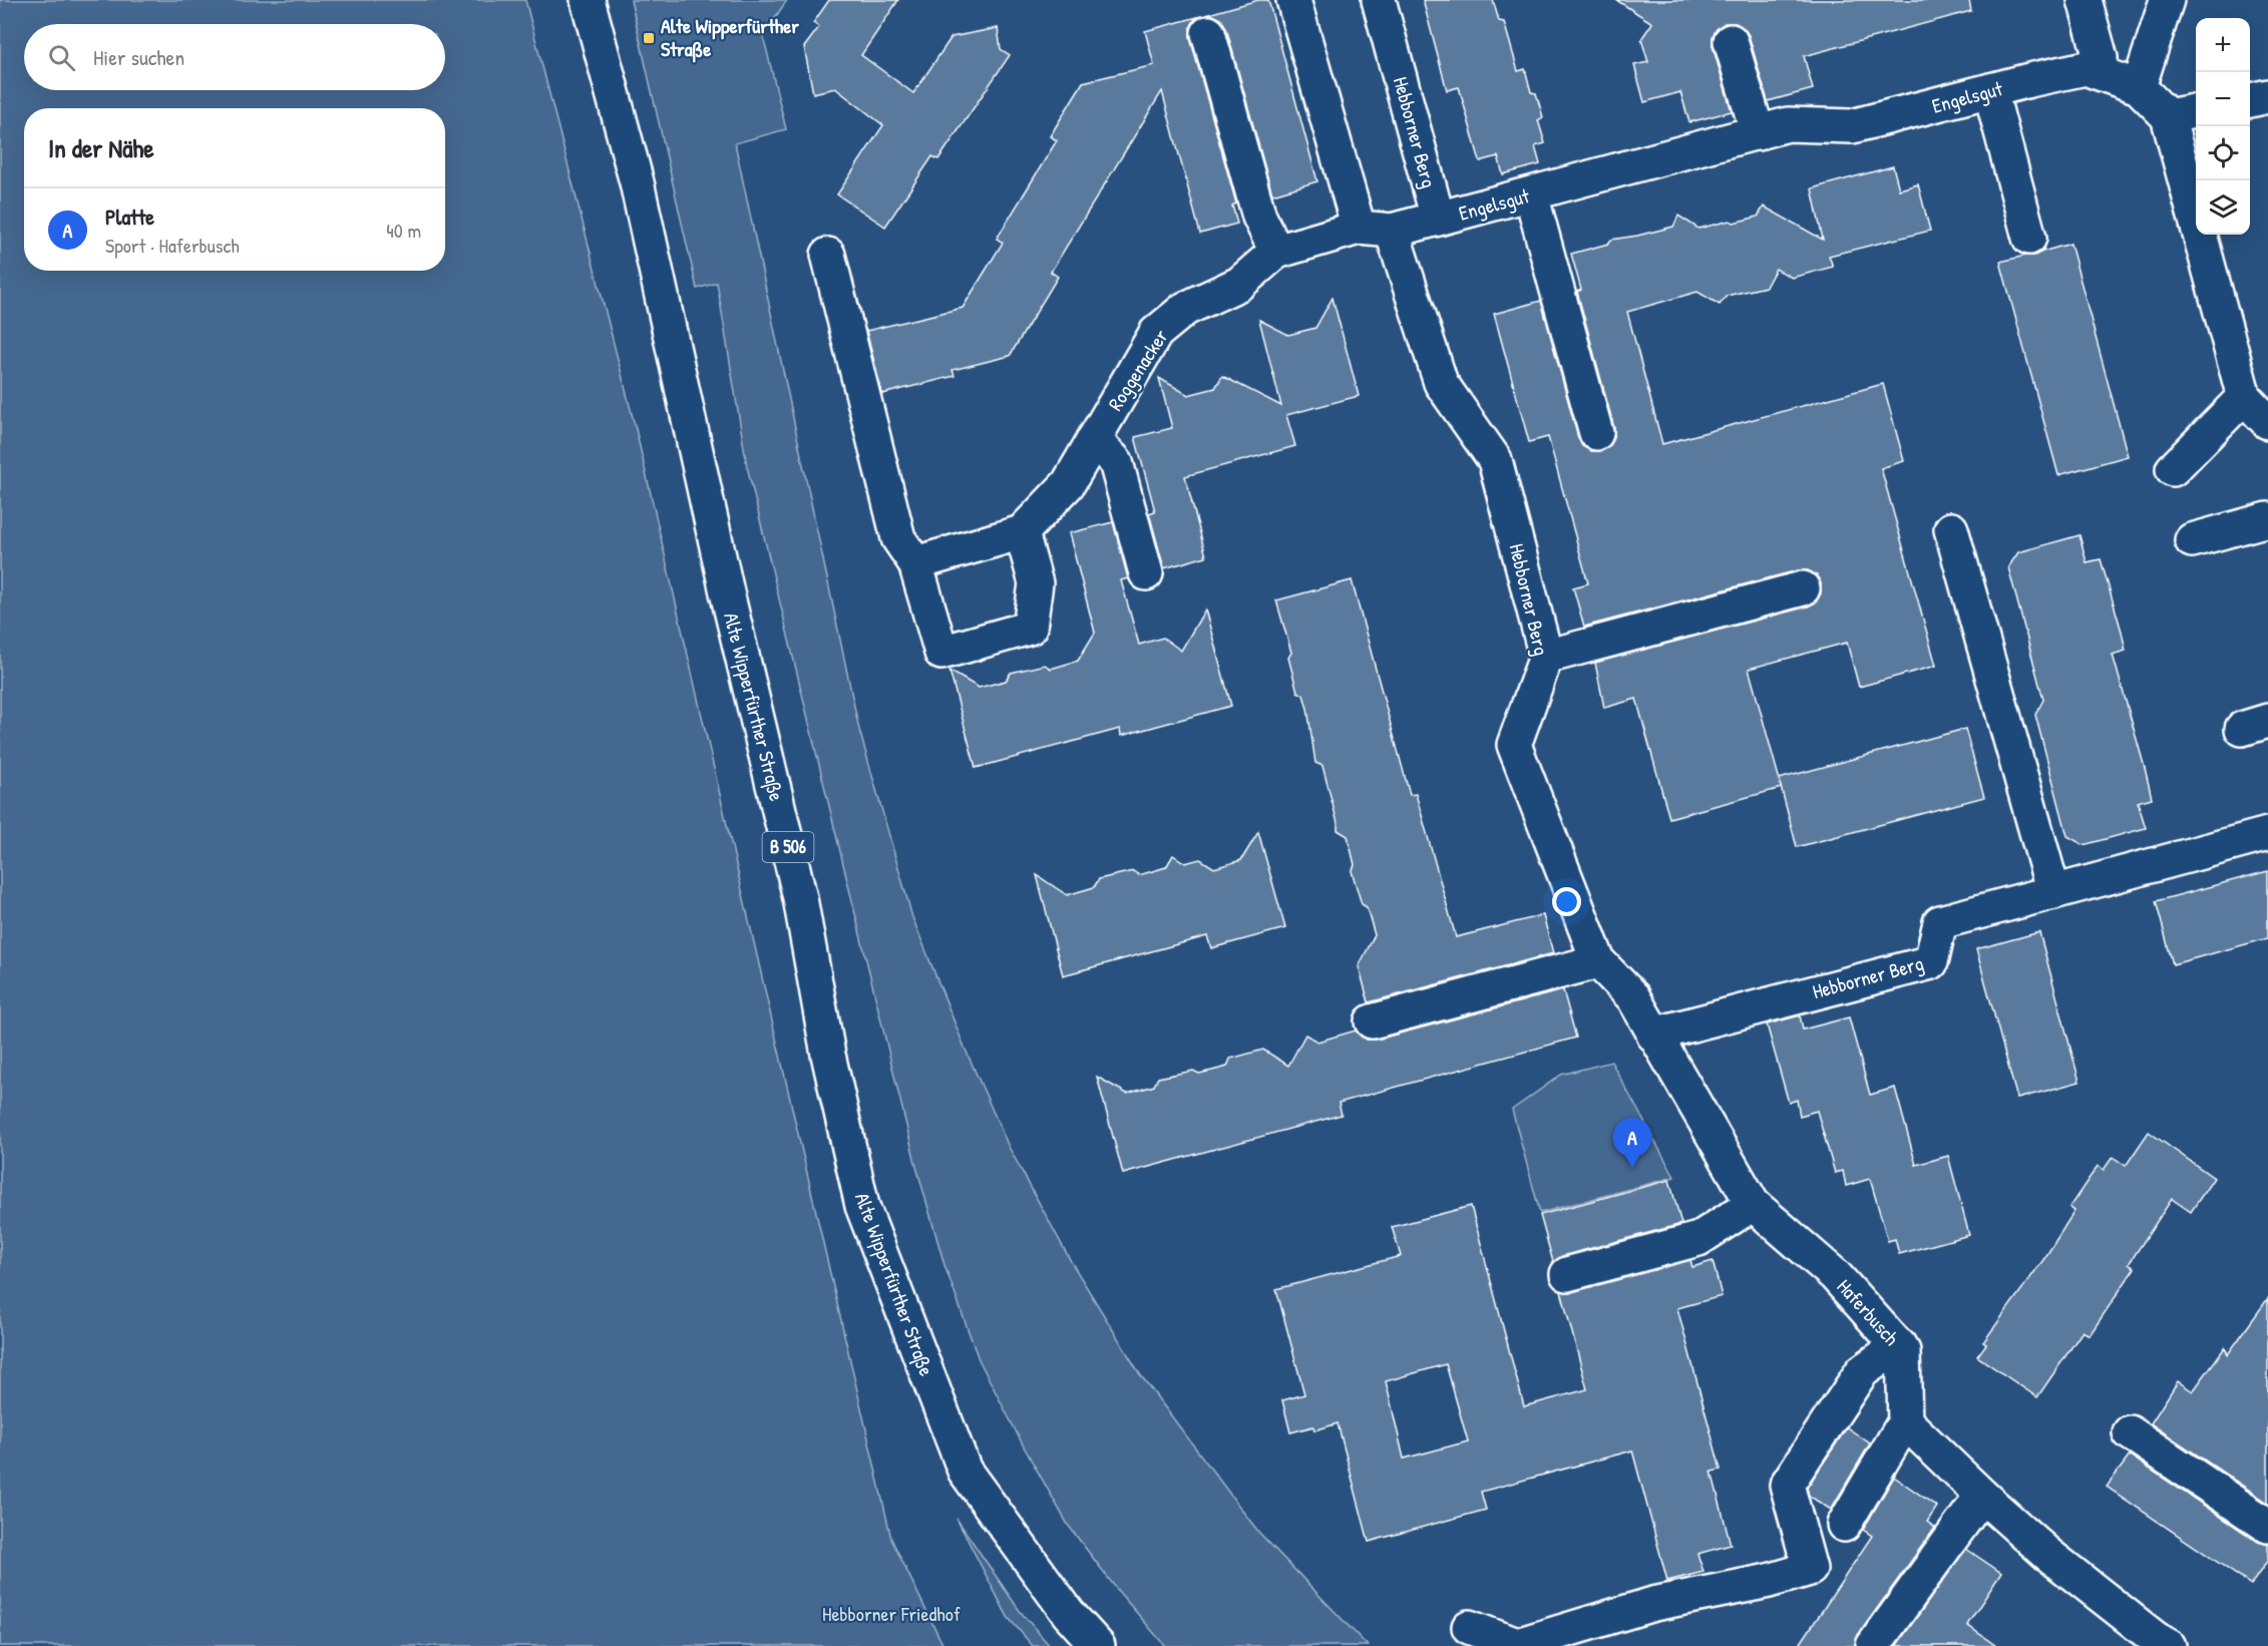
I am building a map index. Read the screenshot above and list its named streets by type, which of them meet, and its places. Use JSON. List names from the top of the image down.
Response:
{
  "streets": {
    "street": [
      "Engelsgut",
      "Hebborner Berg",
      "Roggenacker",
      "Alte Wipperfürther Straße",
      "B 506",
      "Haferbusch"
    ]
  },
  "crossings": [
    ["Engelsgut", "Hebborner Berg"],
    ["Hebborner Berg", "Haferbusch"]
  ],
  "parks": ["Hebborner Friedhof"],
  "places": {
    "transit": ["Alte Wipperfürther Straße"]
  },
  "page": {
    "map_buttons": ["+", "−"],
    "search": "Hier suchen",
    "heading": "In der Nähe",
    "list": [
      {
        "mark": "A",
        "name": "Platte",
        "note": "Sport · Haferbusch",
        "value": "40 m"
      }
    ],
    "pins": "A"
  }
}
